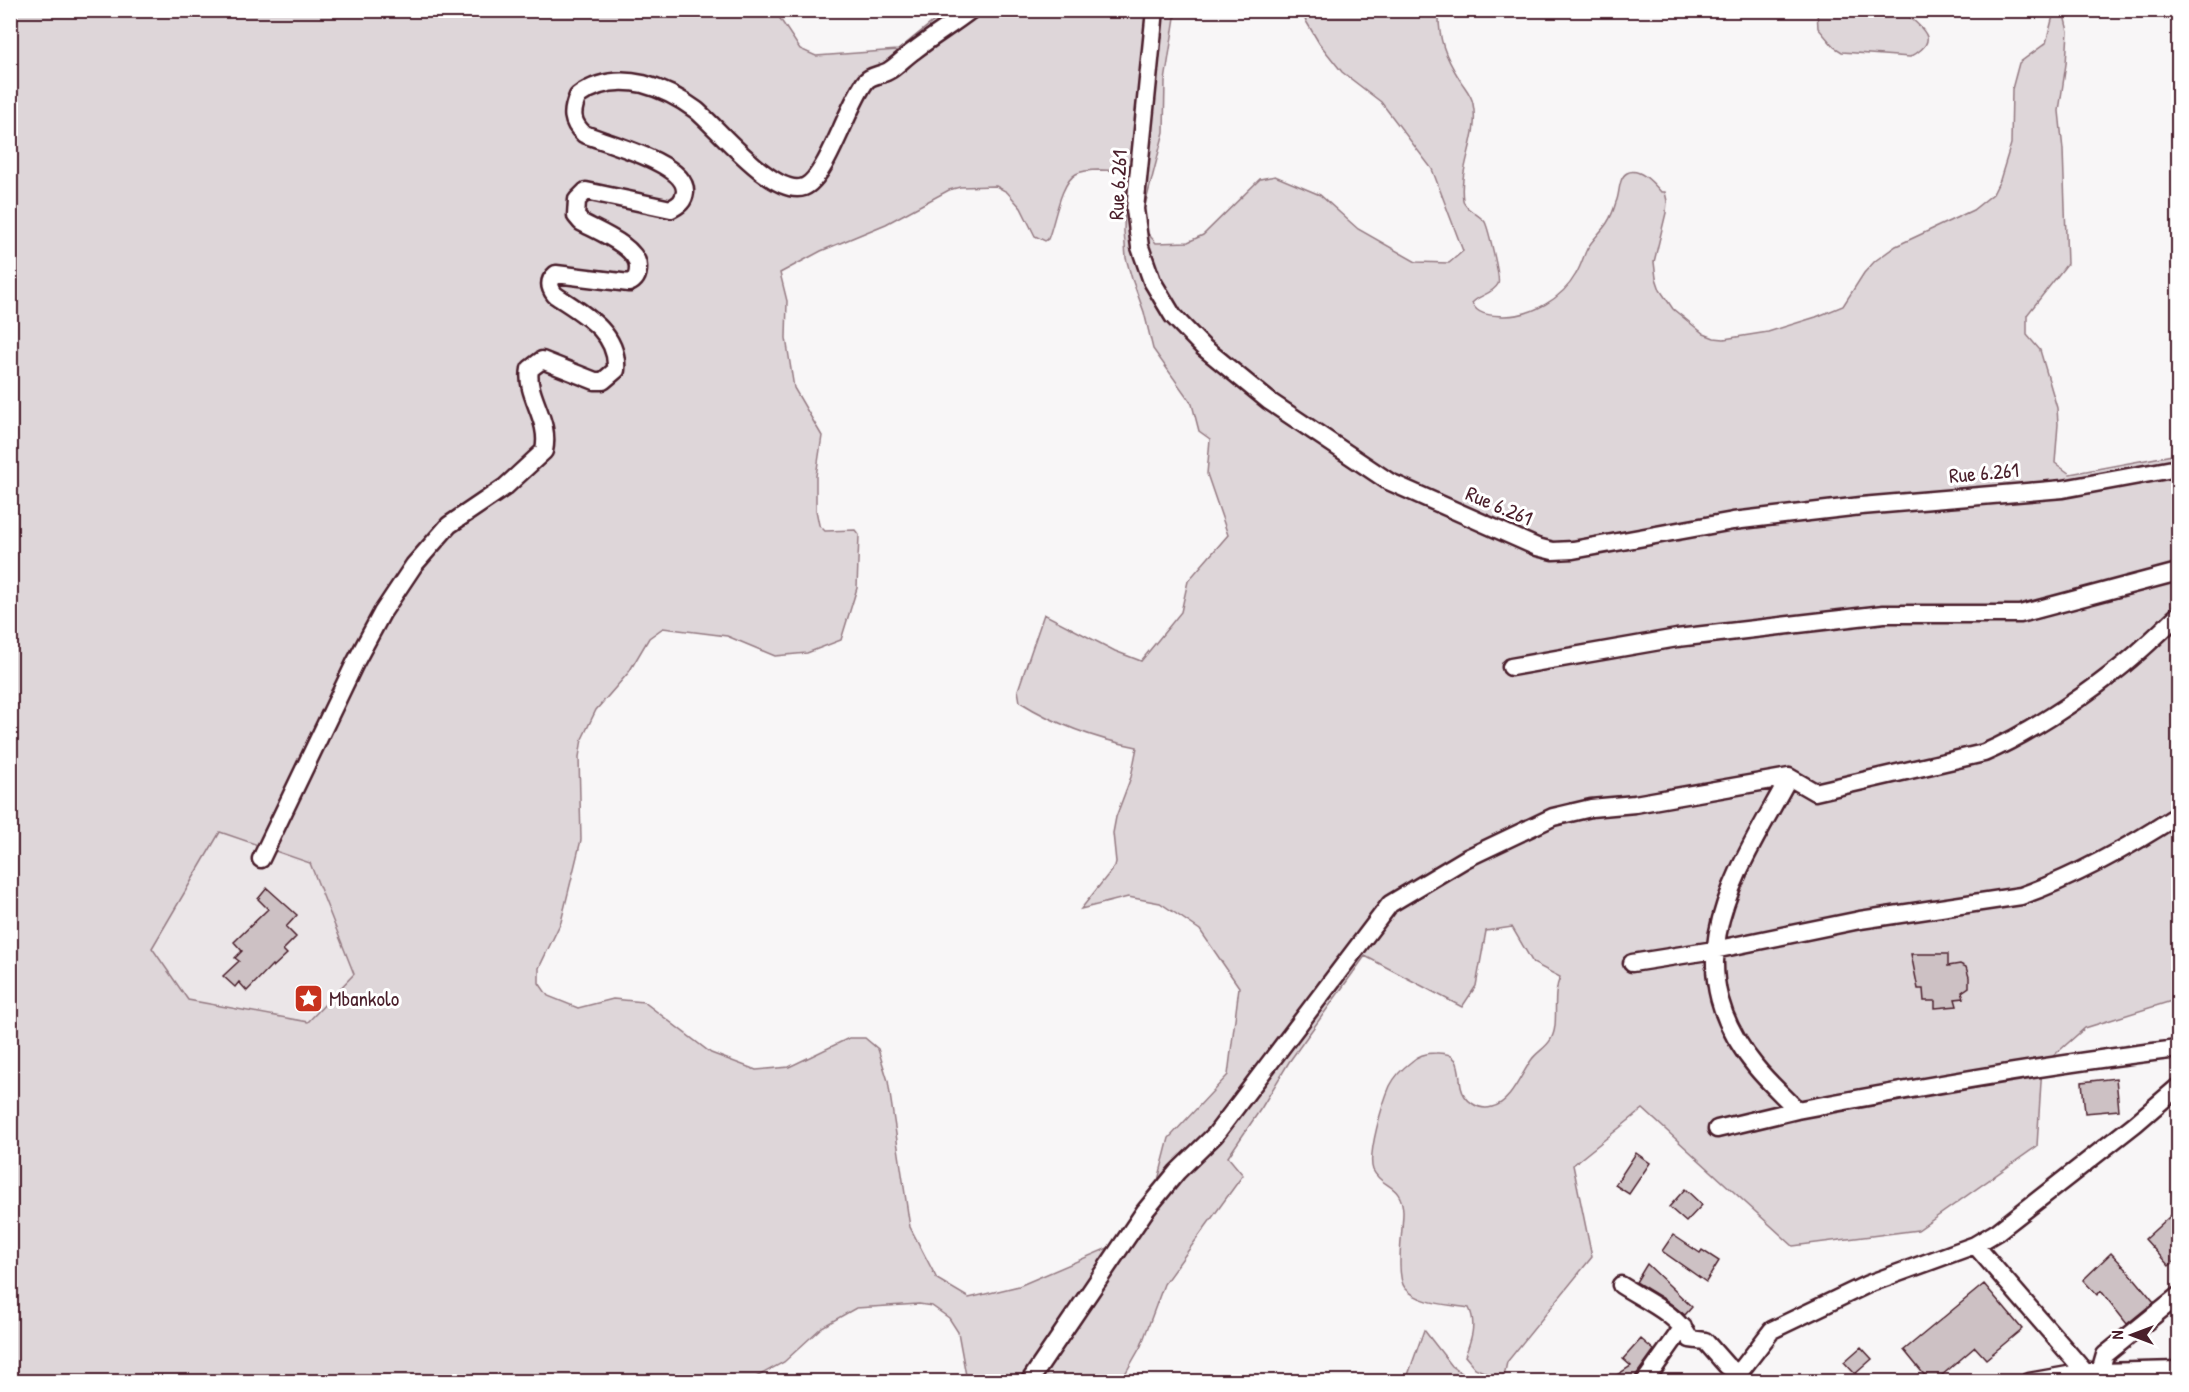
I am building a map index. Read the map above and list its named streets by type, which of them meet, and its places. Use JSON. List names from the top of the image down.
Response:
{
  "streets": {
    "street": ["Rue 6.261"]
  },
  "places": {
    "place": ["Mbankolo"]
  },
  "north": "left"
}
